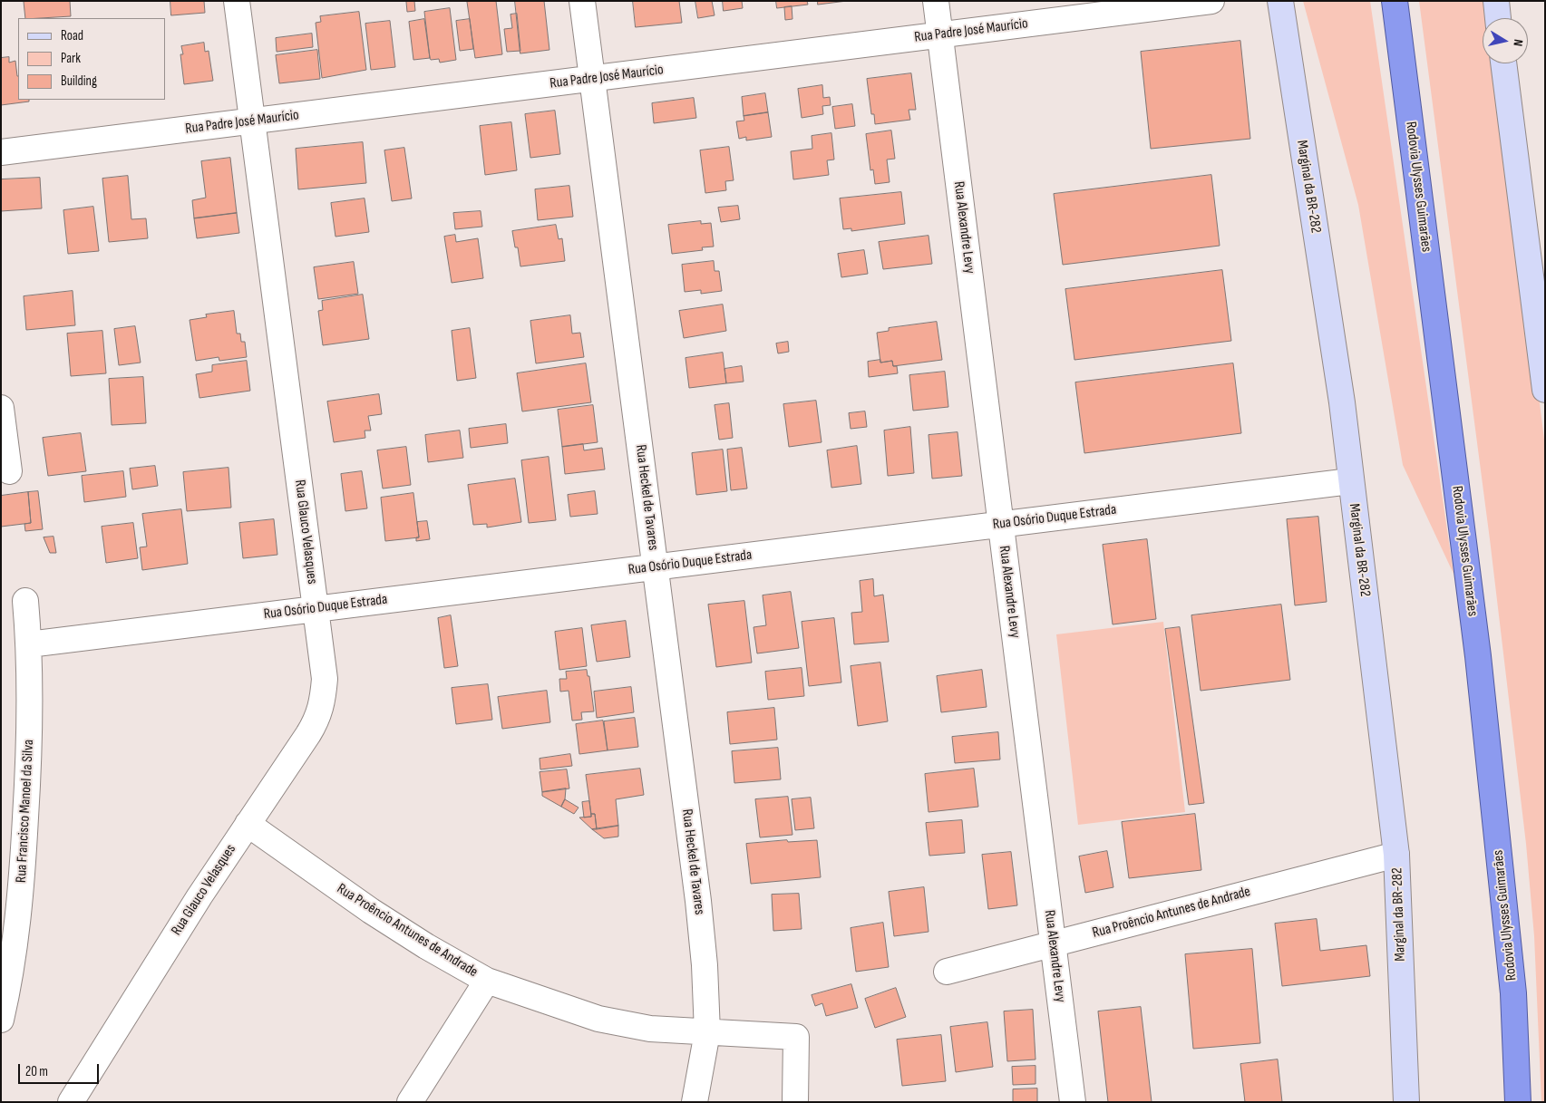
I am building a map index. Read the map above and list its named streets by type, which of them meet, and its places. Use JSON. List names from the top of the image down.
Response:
{
  "streets": {
    "highway": ["Rodovia Ulysses Guimarães"],
    "main road": ["Marginal da BR-282"],
    "street": [
      "Rua Padre José Maurício",
      "Rua Alexandre Levy",
      "Rua Heckel de Tavares",
      "Rua Osório Duque Estrada",
      "Rua Glauco Velasques",
      "Rua Francisco Manoel da Silva",
      "Rua Proêncio Antunes de Andrade"
    ]
  },
  "crossings": [
    ["Rua Padre José Maurício", "Rua Alexandre Levy"],
    ["Rua Padre José Maurício", "Rua Heckel de Tavares"],
    ["Rua Padre José Maurício", "Rua Glauco Velasques"],
    ["Marginal da BR-282", "Rua Osório Duque Estrada"],
    ["Marginal da BR-282", "Rua Proêncio Antunes de Andrade"],
    ["Rua Alexandre Levy", "Rua Osório Duque Estrada"],
    ["Rua Alexandre Levy", "Rua Proêncio Antunes de Andrade"],
    ["Rua Heckel de Tavares", "Rua Osório Duque Estrada"],
    ["Rua Heckel de Tavares", "Rua Proêncio Antunes de Andrade"],
    ["Rua Osório Duque Estrada", "Rua Glauco Velasques"],
    ["Rua Osório Duque Estrada", "Rua Francisco Manoel da Silva"],
    ["Rua Glauco Velasques", "Rua Proêncio Antunes de Andrade"]
  ],
  "legend": ["Road", "Park", "Building"],
  "scale_bar": "20 m",
  "north": "right"
}
